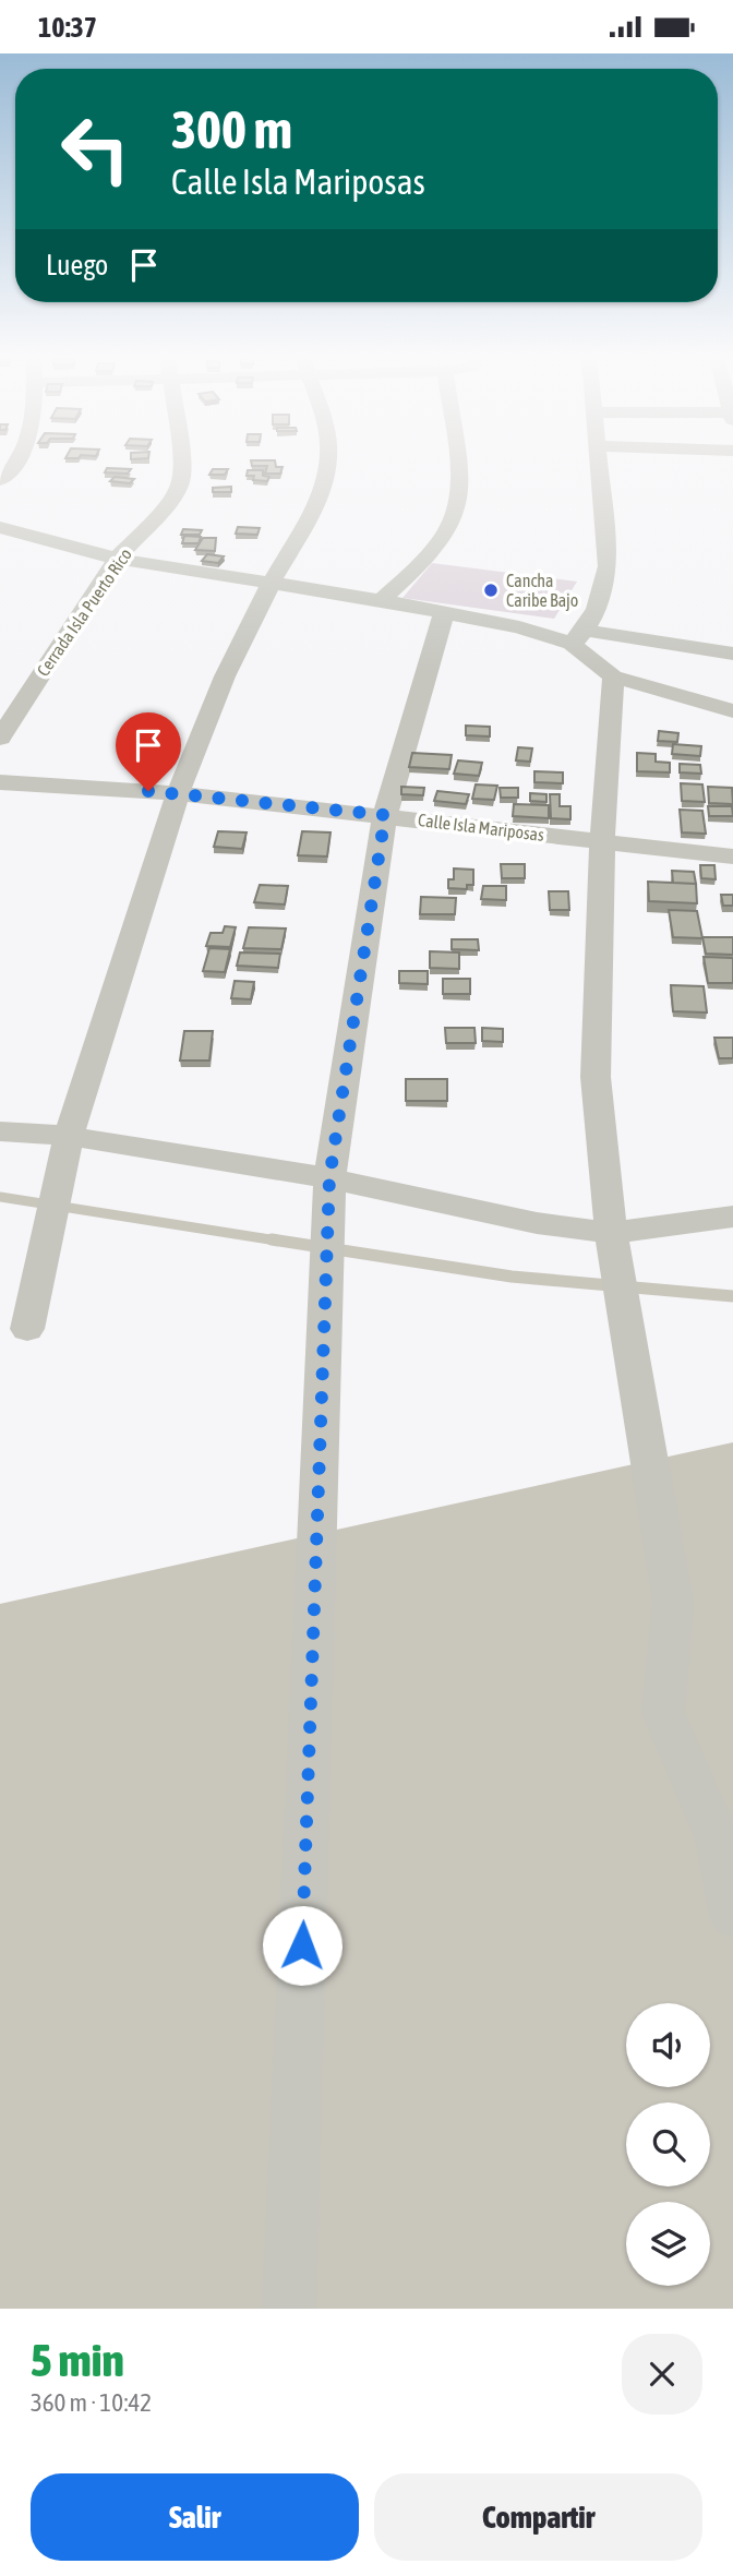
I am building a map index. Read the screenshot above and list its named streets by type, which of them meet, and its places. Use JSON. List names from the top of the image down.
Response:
{
  "streets": {
    "street": ["Cerrada Isla Puerto Rico", "Calle Isla Mariposas"]
  },
  "places": ["Cancha Caribe Bajo"],
  "page": {
    "status": "10:37",
    "turn": ["300 m", "Calle Isla Mariposas"],
    "then": "Luego",
    "heading": ["5 min", "360 m · 10:42"],
    "buttons": ["Salir", "Compartir"]
  }
}
